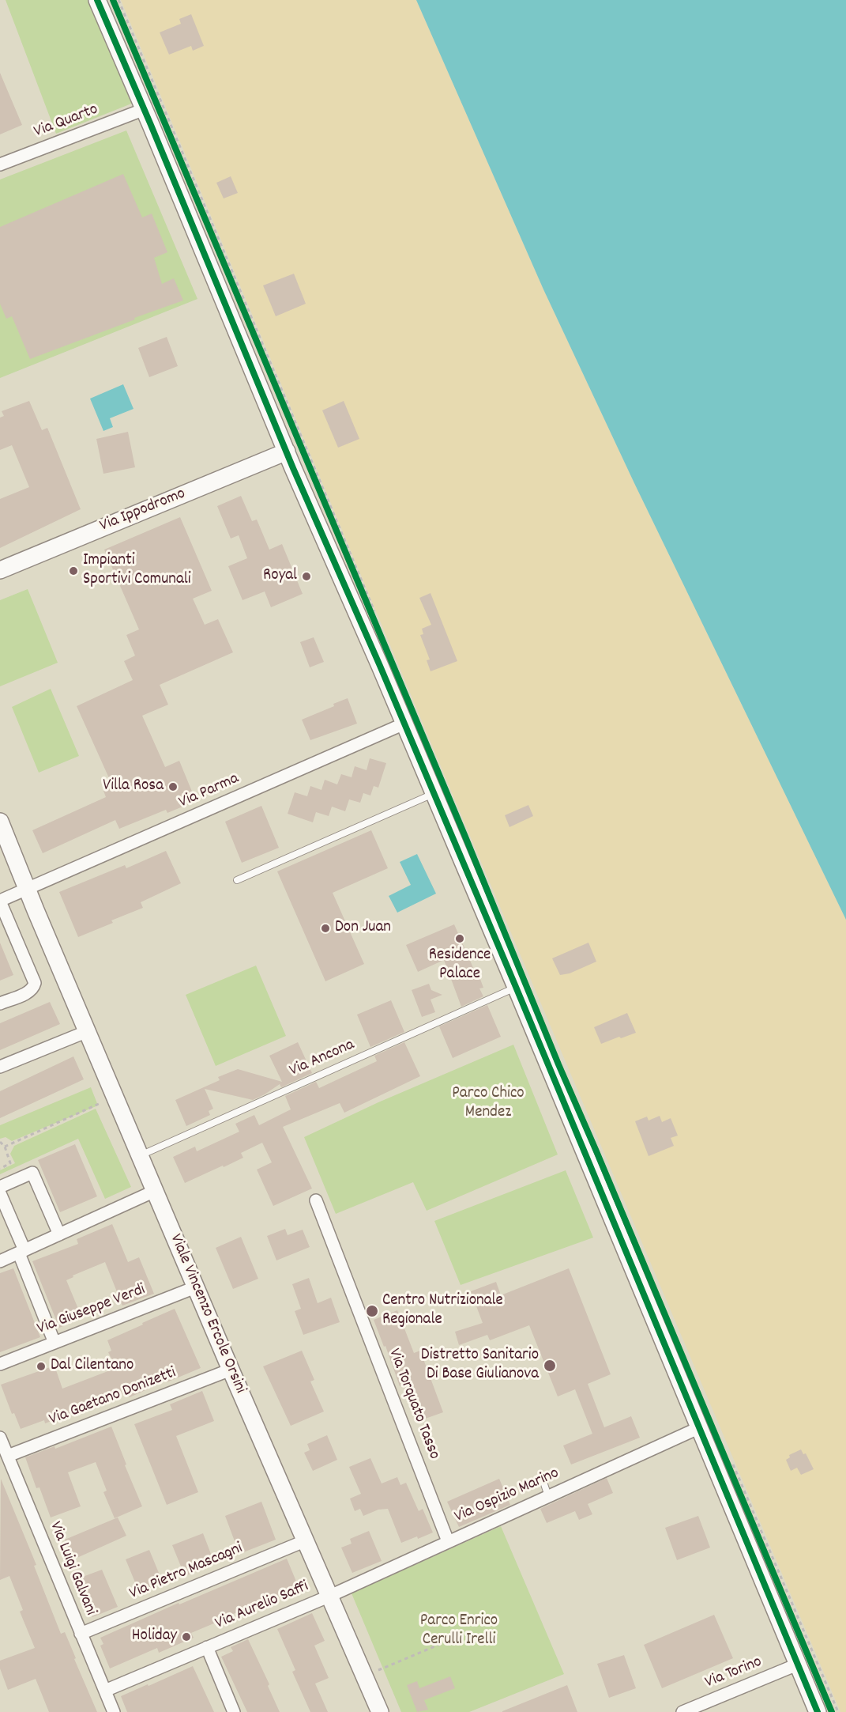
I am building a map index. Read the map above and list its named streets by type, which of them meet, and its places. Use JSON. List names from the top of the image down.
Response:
{
  "streets": {
    "street": [
      "Via Quarto",
      "Via Ippodromo",
      "Via Parma",
      "Via Giuseppe Verdi",
      "Viale Vincenzo Ercole Orsini",
      "Via Gaetano Donizetti",
      "Via Torquato Tasso",
      "Via Ospizio Marino",
      "Via Luigi Galvani",
      "Via Pietro Mascagni",
      "Via Aurelio Saffi",
      "Via Torino"
    ],
    "lane": ["Via Ancona"]
  },
  "crossings": [
    ["Via Parma", "Viale Vincenzo Ercole Orsini"],
    ["Via Ancona", "Viale Vincenzo Ercole Orsini"],
    ["Via Giuseppe Verdi", "Viale Vincenzo Ercole Orsini"],
    ["Viale Vincenzo Ercole Orsini", "Via Gaetano Donizetti"],
    ["Viale Vincenzo Ercole Orsini", "Via Ospizio Marino"],
    ["Viale Vincenzo Ercole Orsini", "Via Pietro Mascagni"],
    ["Viale Vincenzo Ercole Orsini", "Via Aurelio Saffi"],
    ["Via Gaetano Donizetti", "Via Luigi Galvani"],
    ["Via Torquato Tasso", "Via Ospizio Marino"],
    ["Via Ospizio Marino", "Via Aurelio Saffi"],
    ["Via Luigi Galvani", "Via Pietro Mascagni"],
    ["Via Luigi Galvani", "Via Aurelio Saffi"]
  ],
  "parks": ["Parco Chico Mendez", "Parco Enrico Cerulli Irelli"],
  "places": [
    "Impianti Sportivi Comunali",
    "Royal",
    "Villa Rosa",
    "Don Juan",
    "Residence Palace",
    "Centro Nutrizionale Regionale",
    "Distretto Sanitario Di Base Giulianova",
    "Dal Cilentano",
    "Holiday"
  ]
}
